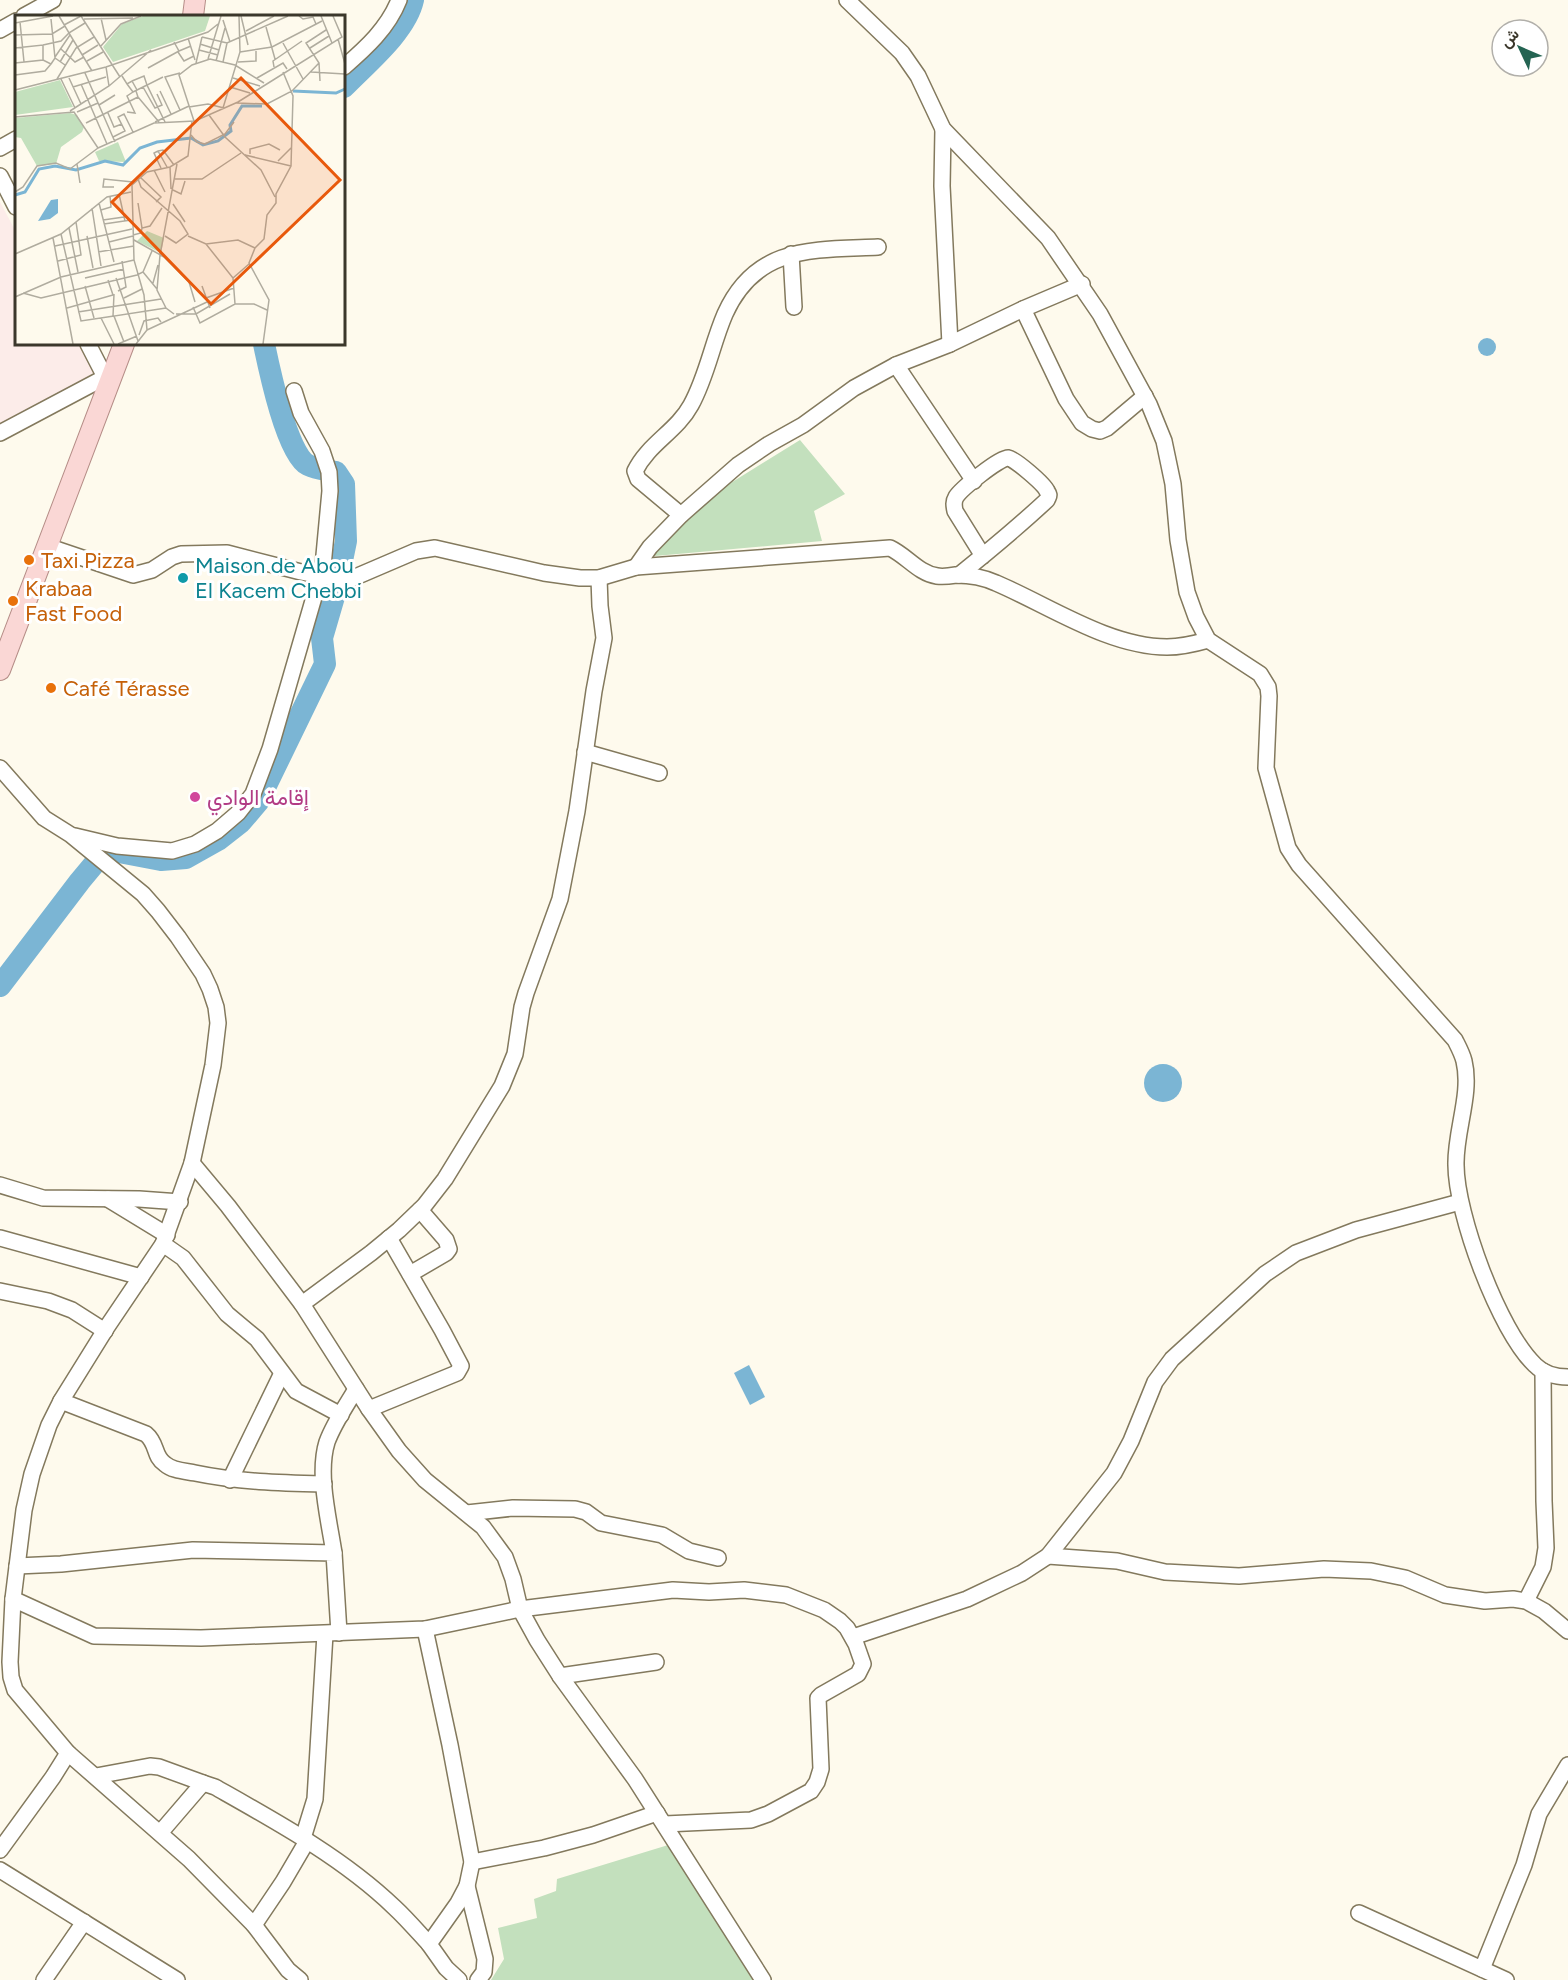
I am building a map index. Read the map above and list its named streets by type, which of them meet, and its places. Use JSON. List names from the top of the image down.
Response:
{
  "places": [
    "Taxi Pizza",
    "Maison de Abou El Kacem Chebbi",
    "Krabaa Fast Food",
    "Café Térasse",
    "إقامة الوادي"
  ],
  "north": "top left"
}
